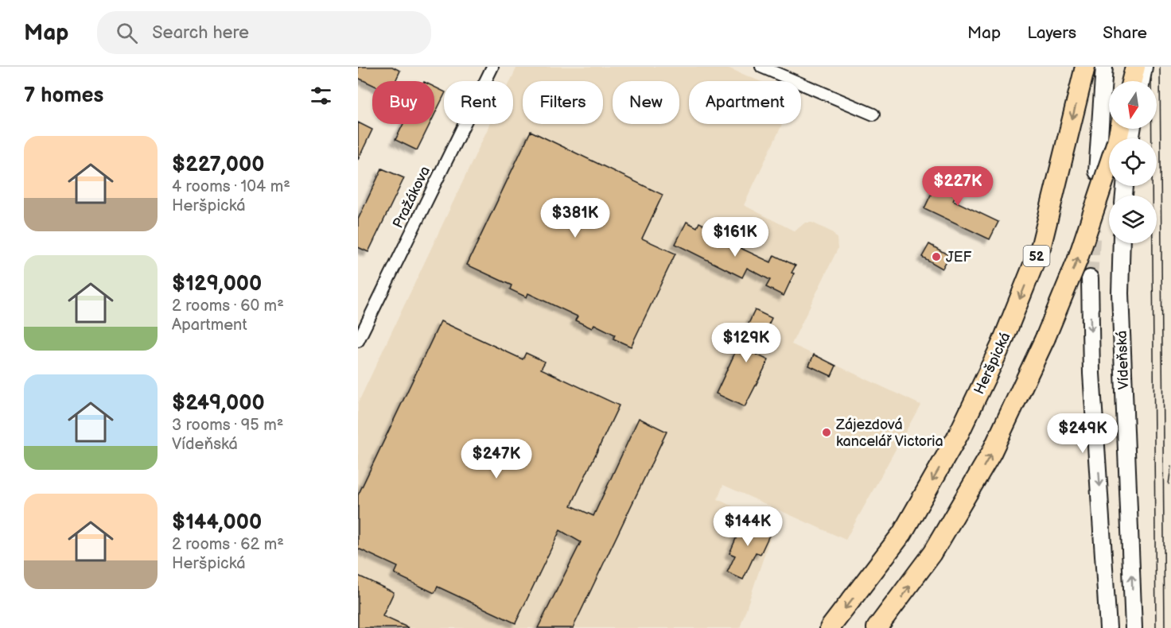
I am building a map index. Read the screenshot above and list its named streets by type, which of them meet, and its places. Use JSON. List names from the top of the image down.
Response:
{
  "streets": {
    "highway": ["52", "Heršpická"],
    "main road": ["Vídeňská"],
    "street": ["Pražákova"]
  },
  "places": ["JEF", "Zájezdová kancelář Victoria"],
  "north": "bottom",
  "page": {
    "header": "Map",
    "search": "Search here",
    "nav": ["Map", "Layers", "Share"],
    "heading": "7 homes",
    "chip": [
      "Buy",
      "Rent",
      "Filters",
      "New",
      "Apartment"
    ],
    "list": [
      {
        "name": "$227,000",
        "note": "4 rooms · 104 m² · Heršpická"
      },
      {
        "name": "$129,000",
        "note": "2 rooms · 60 m² · Apartment"
      },
      {
        "name": "$249,000",
        "note": "3 rooms · 95 m² · Vídeňská"
      },
      {
        "name": "$144,000",
        "note": "2 rooms · 62 m² · Heršpická"
      }
    ],
    "price": [
      "$227K",
      "$381K",
      "$161K",
      "$129K",
      "$249K",
      "$247K",
      "$144K"
    ]
  }
}
